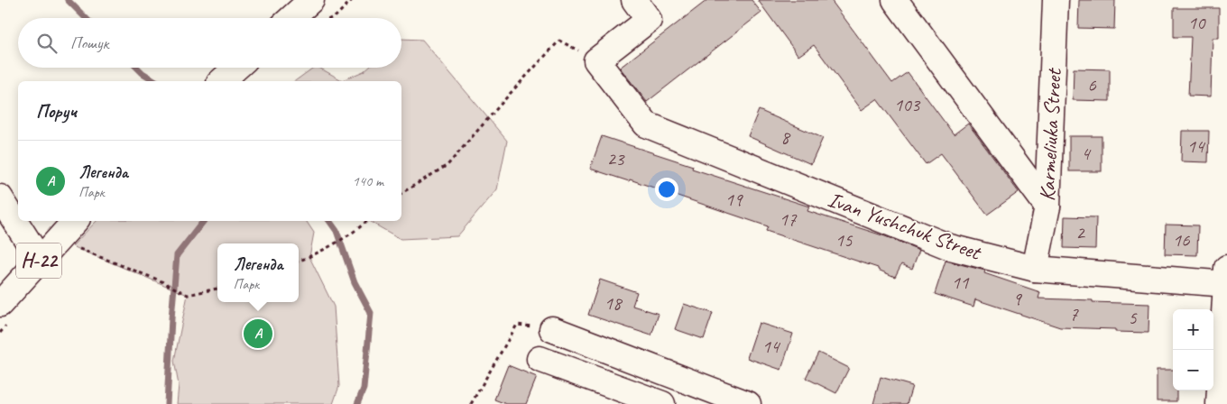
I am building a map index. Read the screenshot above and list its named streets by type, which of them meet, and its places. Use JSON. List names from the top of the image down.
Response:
{
  "streets": {
    "street": ["Karmeliuka Street", "Ivan Yushchuk Street", "Н-22"]
  },
  "crossings": [
    ["Karmeliuka Street", "Ivan Yushchuk Street"]
  ],
  "house_numbers": [
    "10",
    "6",
    "103",
    "8",
    "14",
    "4",
    "23",
    "19",
    "17",
    "2",
    "15",
    "16",
    "11",
    "9",
    "18",
    "7",
    "5",
    "14"
  ],
  "page": {
    "search": "Пошук",
    "heading": "Поруч",
    "list": [
      {
        "mark": "A",
        "name": "Легенда",
        "note": "Парк",
        "value": "140 m"
      }
    ],
    "popup": ["Легенда", "Парк"],
    "map_buttons": ["+", "−"],
    "pins": "A"
  }
}
